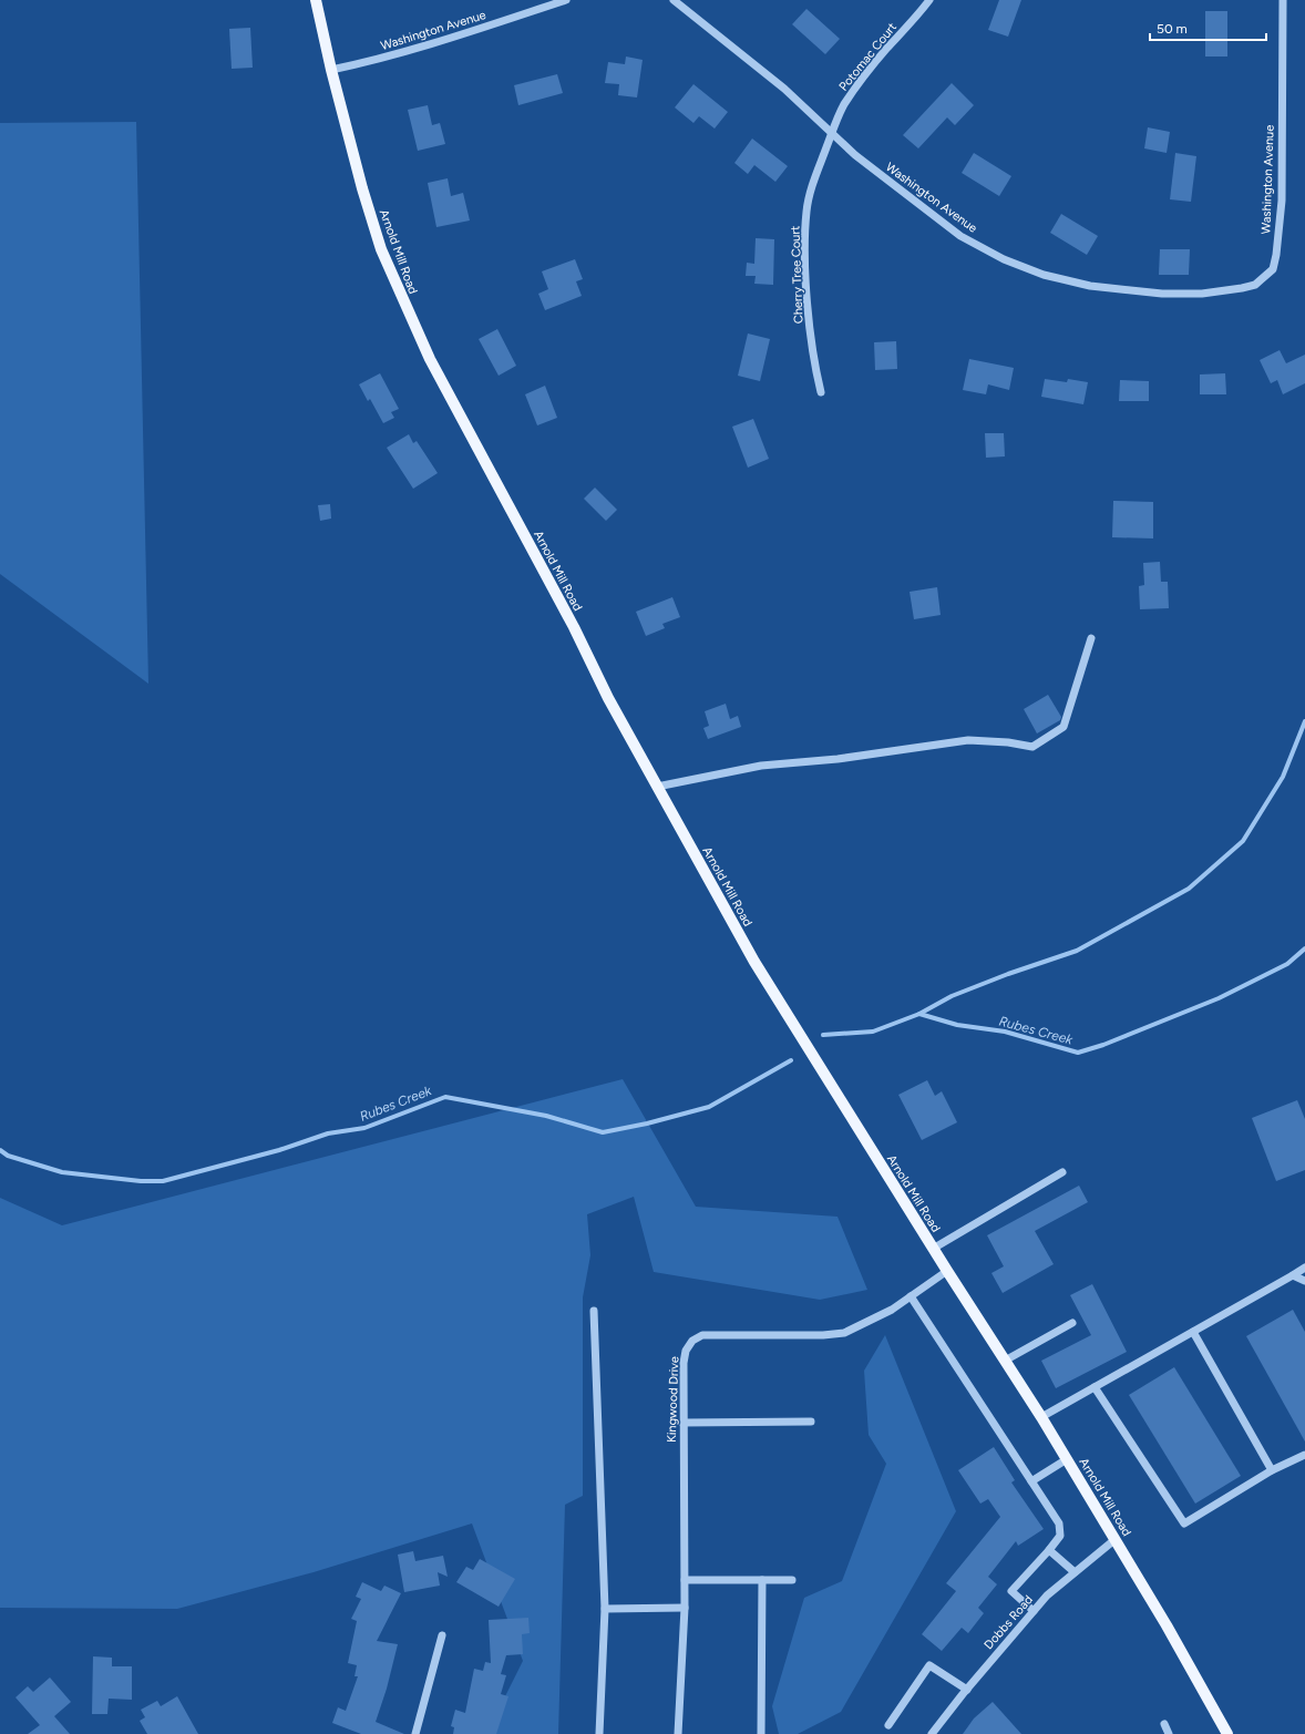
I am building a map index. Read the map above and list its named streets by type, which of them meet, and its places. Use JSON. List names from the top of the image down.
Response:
{
  "streets": {
    "main road": ["Arnold Mill Road"],
    "street": [
      "Washington Avenue",
      "Potomac Court",
      "Cherry Tree Court",
      "Kingwood Drive",
      "Dobbs Road"
    ]
  },
  "crossings": [
    ["Washington Avenue", "Potomac Court"],
    ["Washington Avenue", "Arnold Mill Road"],
    ["Washington Avenue", "Cherry Tree Court"],
    ["Potomac Court", "Cherry Tree Court"],
    ["Arnold Mill Road", "Kingwood Drive"],
    ["Arnold Mill Road", "Dobbs Road"]
  ],
  "water": ["Rubes Creek"],
  "scale_bar": "50 m"
}
